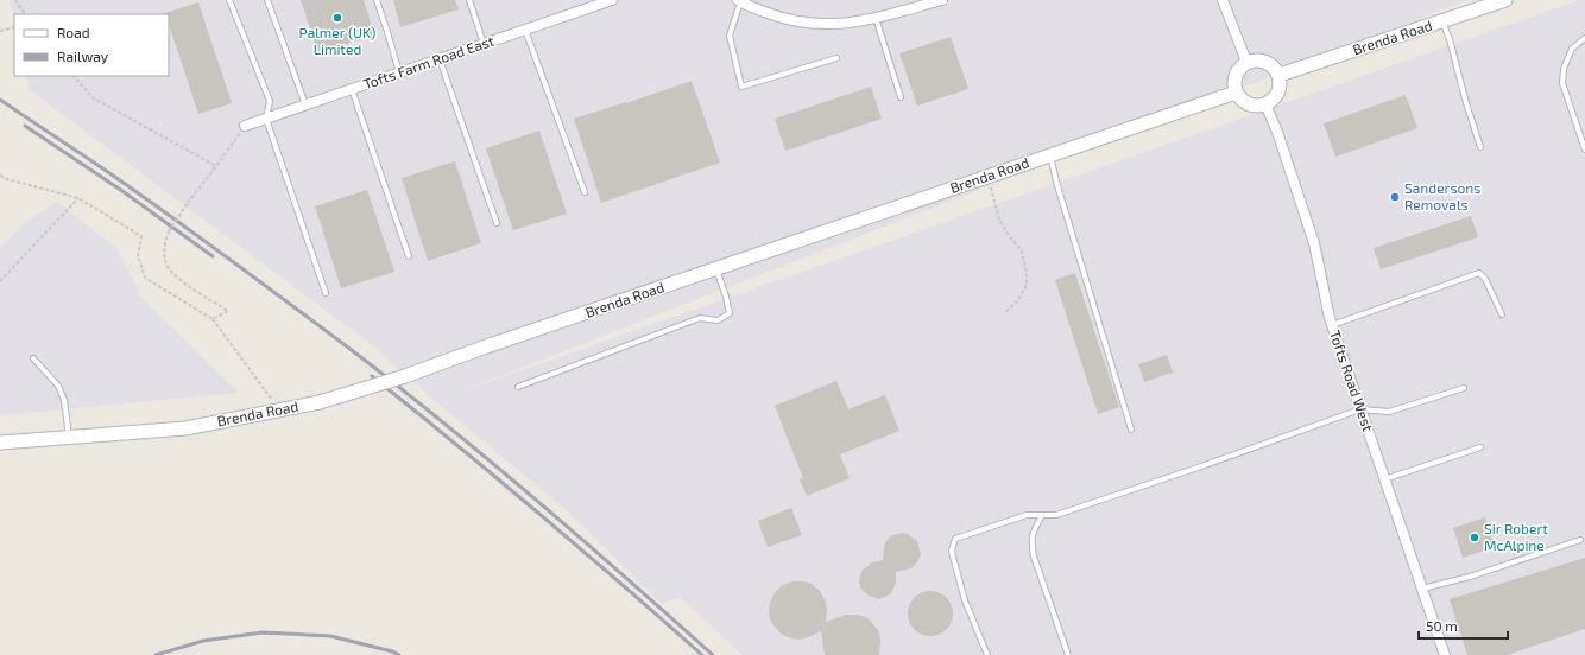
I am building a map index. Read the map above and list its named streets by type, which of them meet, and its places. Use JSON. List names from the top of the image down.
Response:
{
  "streets": {
    "main road": ["Brenda Road"],
    "street": ["Tofts Farm Road East", "Tofts Road West"]
  },
  "crossings": [
    ["Brenda Road", "Tofts Road West"]
  ],
  "places": ["Palmer (UK) Limited", "Sandersons Removals", "Sir Robert McAlpine"],
  "legend": ["Road", "Railway"],
  "scale_bar": "50 m"
}
